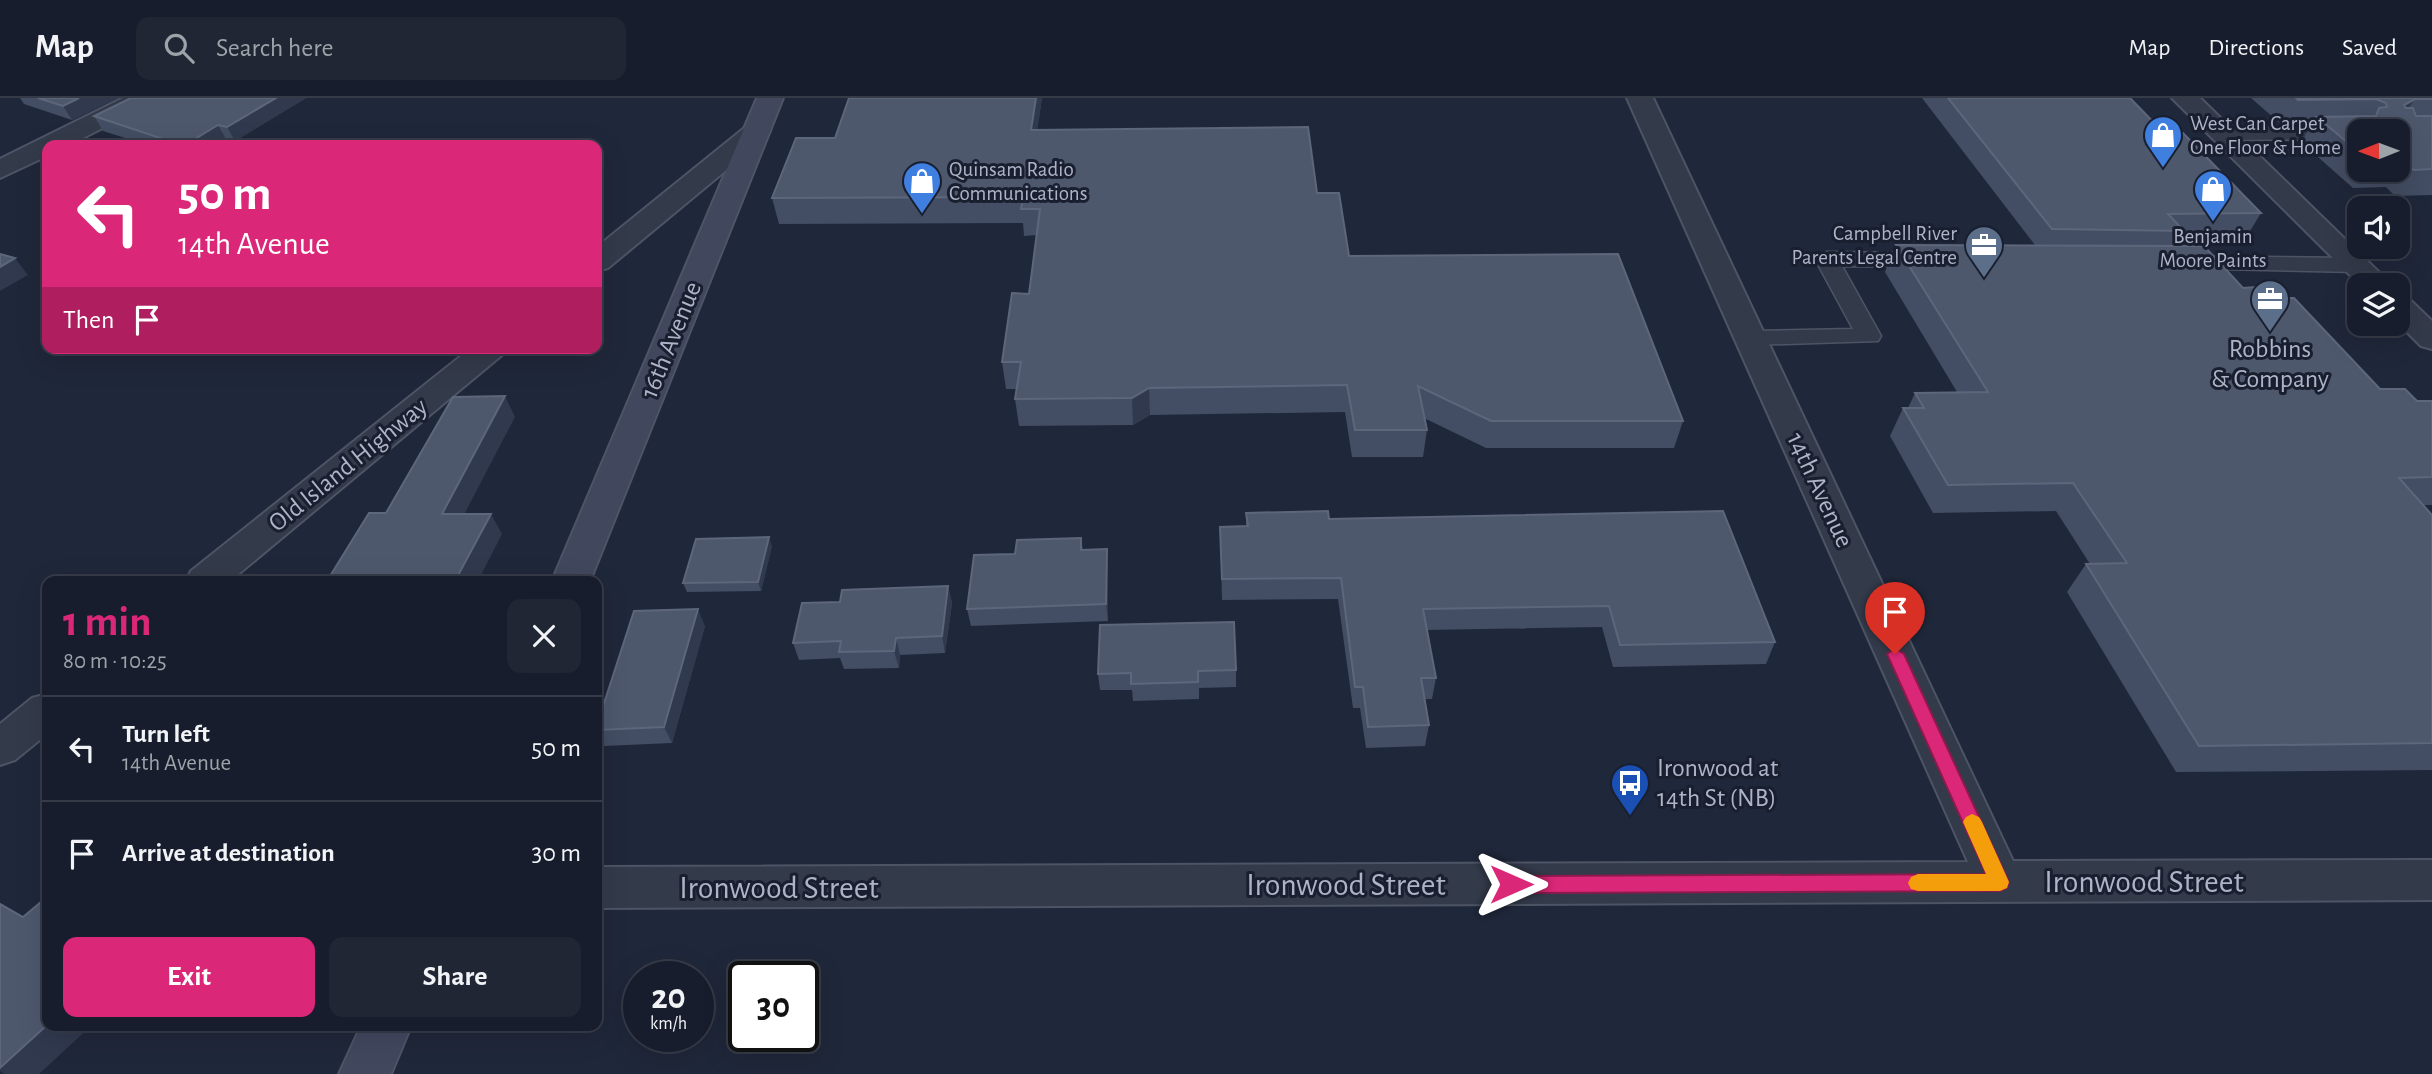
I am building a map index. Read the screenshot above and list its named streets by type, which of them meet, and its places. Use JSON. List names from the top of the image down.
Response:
{
  "streets": {
    "street": [
      "16th Avenue",
      "Old Island Highway",
      "14th Avenue",
      "Ironwood Street"
    ]
  },
  "crossings": [
    ["14th Avenue", "Ironwood Street"]
  ],
  "places": {
    "shop": ["West Can Carpet One Floor & Home", "Quinsam Radio Communications", "Benjamin Moore Paints"],
    "office": ["Campbell River Parents Legal Centre", "Robbins & Company"],
    "bus stop": ["Ironwood at 14th St (NB)"]
  },
  "north": "left",
  "page": {
    "header": "Map",
    "search": "Search here",
    "nav": ["Map", "Directions", "Saved"],
    "turn": ["50 m", "14th Avenue"],
    "then": "Then",
    "heading": ["1 min", "80 m · 10:25"],
    "list": [
      {
        "name": "Turn left",
        "note": "14th Avenue",
        "value": "50 m"
      },
      {
        "name": "Arrive at destination",
        "value": "30 m"
      }
    ],
    "buttons": ["Exit", "Share"],
    "speed": "20 km/h",
    "limit": "30"
  }
}
